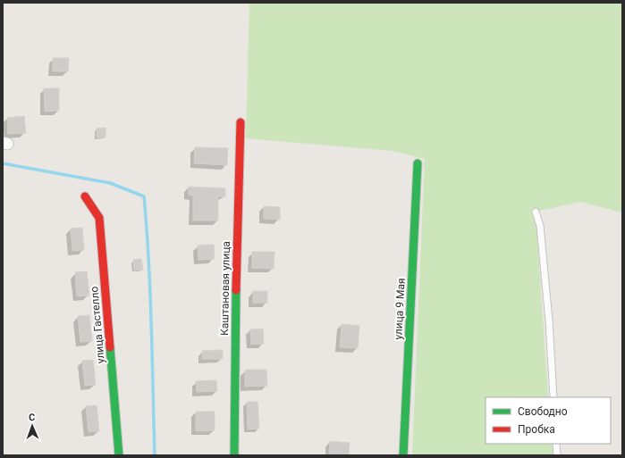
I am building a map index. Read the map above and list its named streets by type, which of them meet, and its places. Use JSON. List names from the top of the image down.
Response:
{
  "streets": {
    "street": ["Каштановая улица", "улица 9 Мая", "улица Гастелло"]
  },
  "legend": ["Свободно", "Пробка"],
  "north": "top"
}
